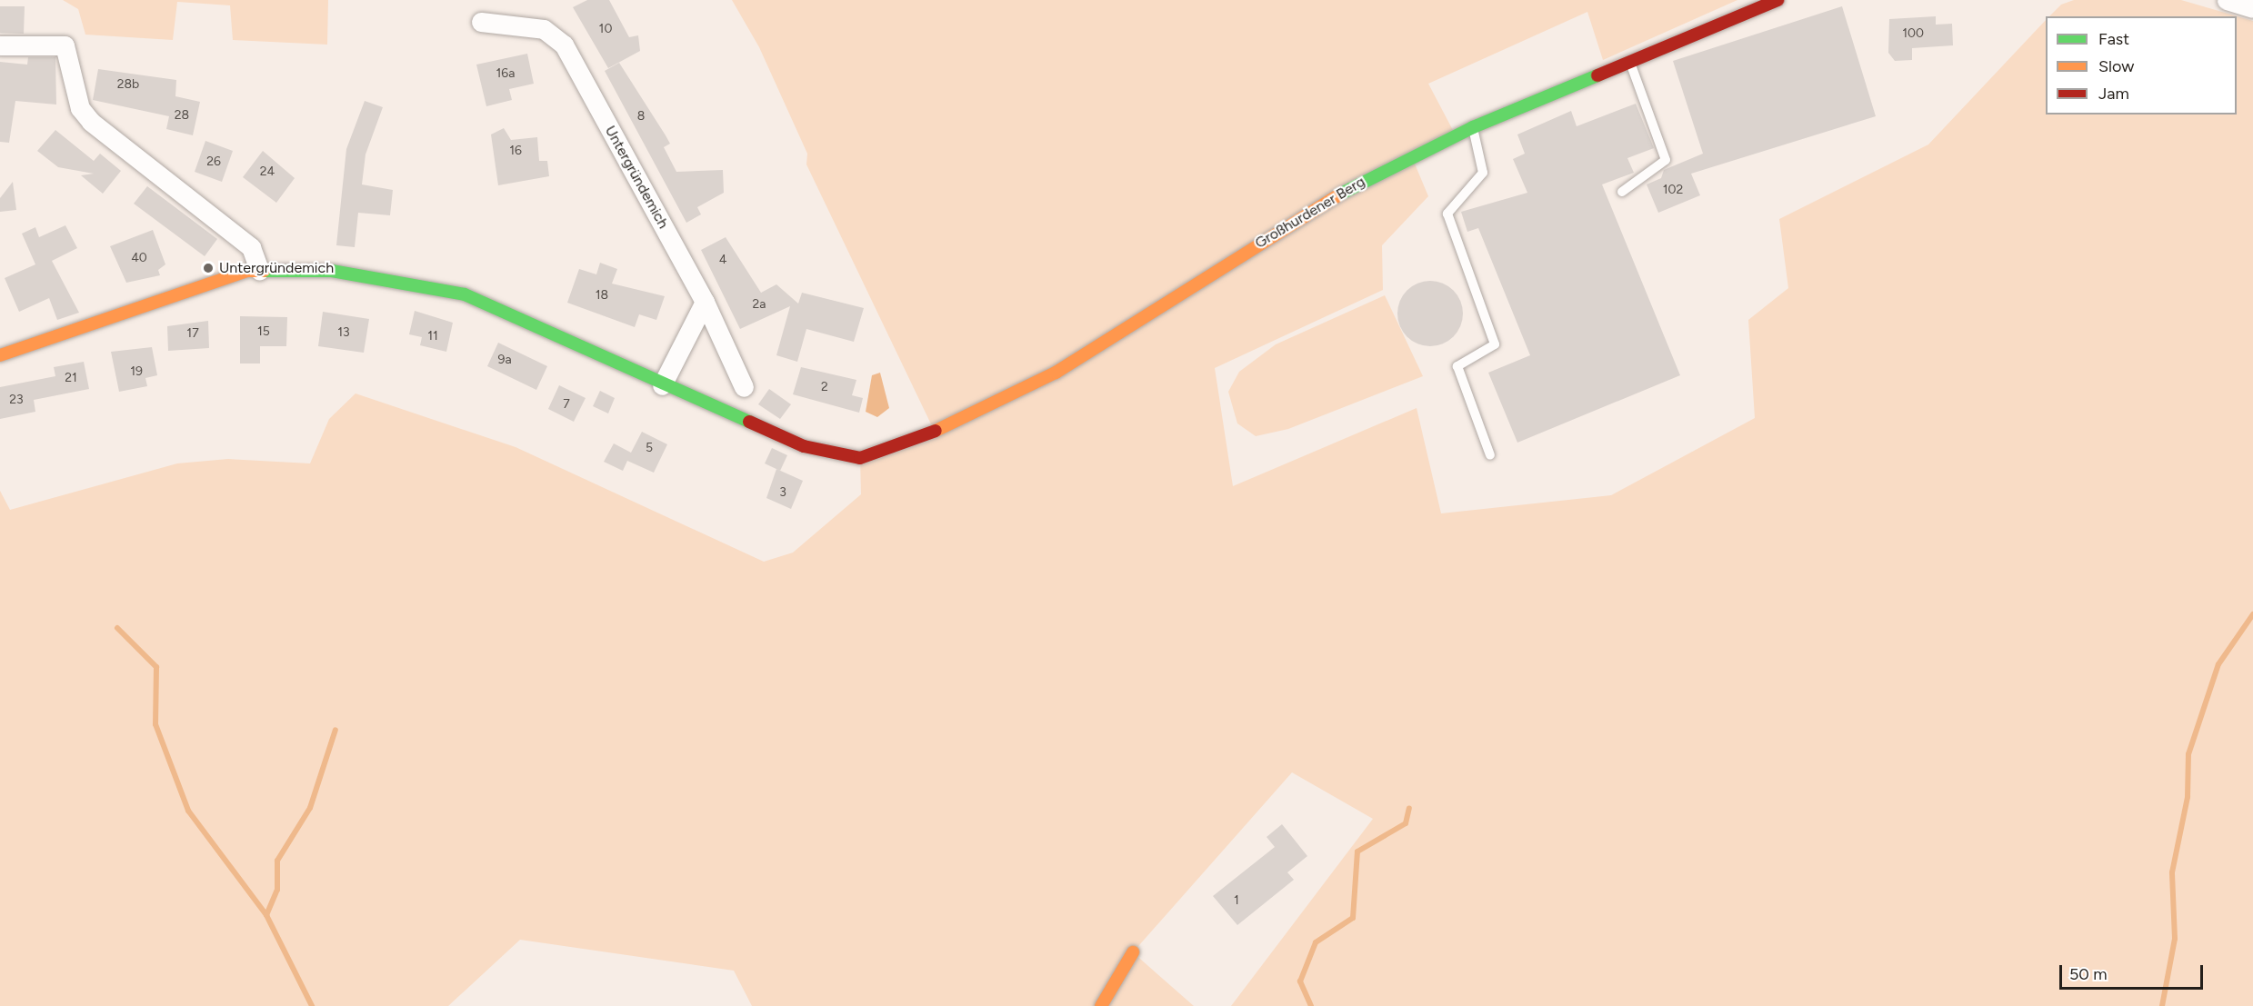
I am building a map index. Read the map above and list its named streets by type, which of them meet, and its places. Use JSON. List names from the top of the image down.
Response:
{
  "streets": {
    "street": ["Untergründemich", "Großhurdener Berg"]
  },
  "places": ["Untergründemich"],
  "house_numbers": [
    "10",
    "100",
    "16a",
    "28b",
    "28",
    "8",
    "16",
    "26",
    "24",
    "102",
    "40",
    "4",
    "18",
    "2a",
    "15",
    "13",
    "17",
    "11",
    "9a",
    "19",
    "21",
    "2",
    "23",
    "7",
    "5",
    "3",
    "1"
  ],
  "legend": ["Fast", "Slow", "Jam"],
  "scale_bar": "50 m"
}
